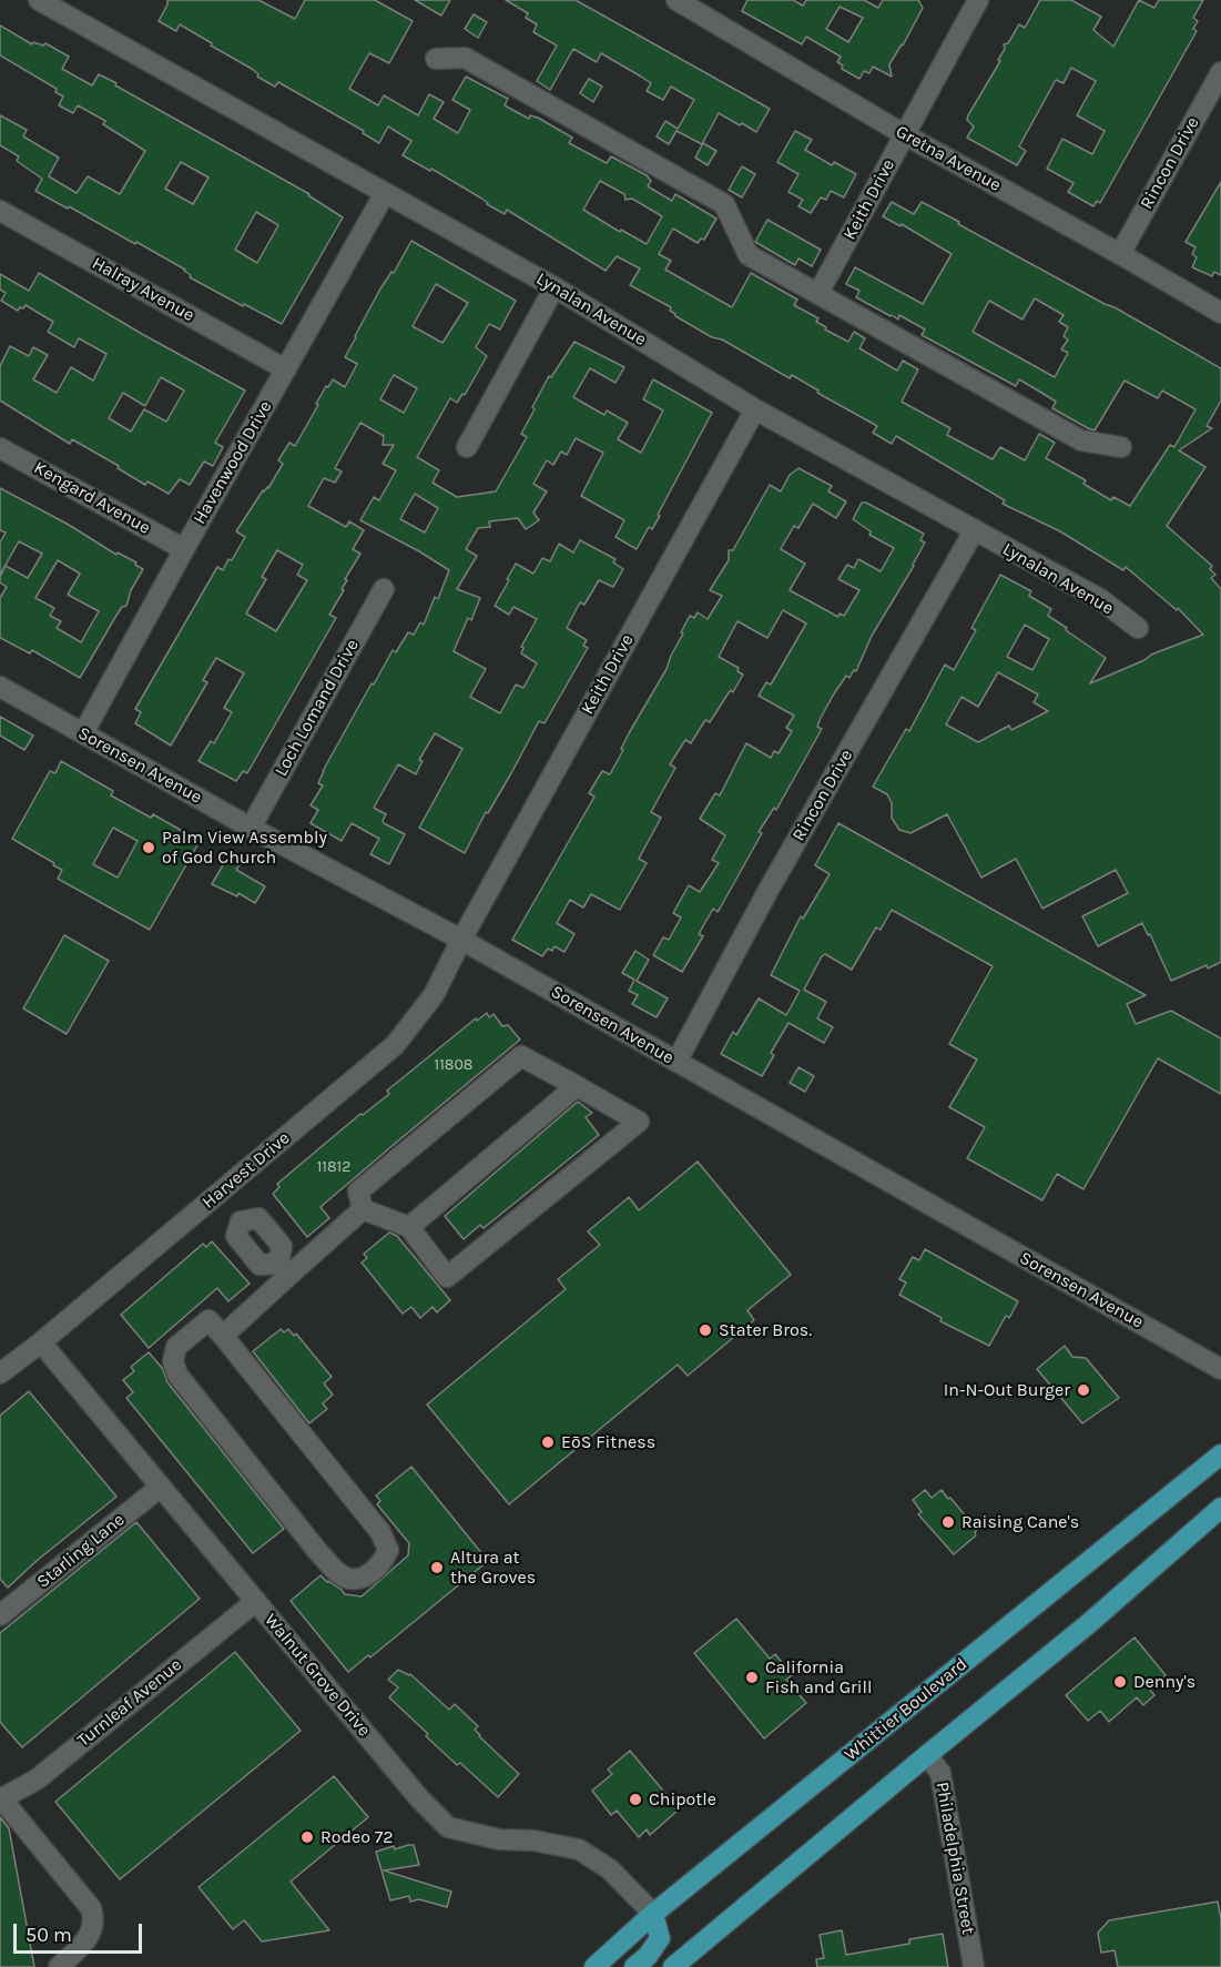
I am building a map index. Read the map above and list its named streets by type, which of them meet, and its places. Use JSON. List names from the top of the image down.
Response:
{
  "streets": {
    "main road": ["Whittier Boulevard"],
    "street": [
      "Gretna Avenue",
      "Rincon Drive",
      "Keith Drive",
      "Halray Avenue",
      "Lynalan Avenue",
      "Havenwood Drive",
      "Kengard Avenue",
      "Loch Lomand Drive",
      "Sorensen Avenue",
      "Harvest Drive",
      "Starling Lane",
      "Walnut Grove Drive",
      "Turnleaf Avenue",
      "Philadelphia Street"
    ]
  },
  "crossings": [
    ["Gretna Avenue", "Rincon Drive"],
    ["Gretna Avenue", "Keith Drive"],
    ["Rincon Drive", "Lynalan Avenue"],
    ["Rincon Drive", "Sorensen Avenue"],
    ["Keith Drive", "Lynalan Avenue"],
    ["Keith Drive", "Sorensen Avenue"],
    ["Keith Drive", "Harvest Drive"],
    ["Halray Avenue", "Havenwood Drive"],
    ["Lynalan Avenue", "Havenwood Drive"],
    ["Havenwood Drive", "Kengard Avenue"],
    ["Havenwood Drive", "Sorensen Avenue"],
    ["Loch Lomand Drive", "Sorensen Avenue"],
    ["Sorensen Avenue", "Harvest Drive"],
    ["Harvest Drive", "Walnut Grove Drive"],
    ["Starling Lane", "Walnut Grove Drive"],
    ["Walnut Grove Drive", "Turnleaf Avenue"],
    ["Walnut Grove Drive", "Whittier Boulevard"]
  ],
  "places": [
    "Palm View Assembly of God Church",
    "Stater Bros.",
    "In-N-Out Burger",
    "EōS Fitness",
    "Raising Cane's",
    "Altura at the Groves",
    "California Fish and Grill",
    "Denny's",
    "Chipotle",
    "Rodeo 72"
  ],
  "house_numbers": ["11808", "11812"],
  "scale_bar": "50 m"
}
